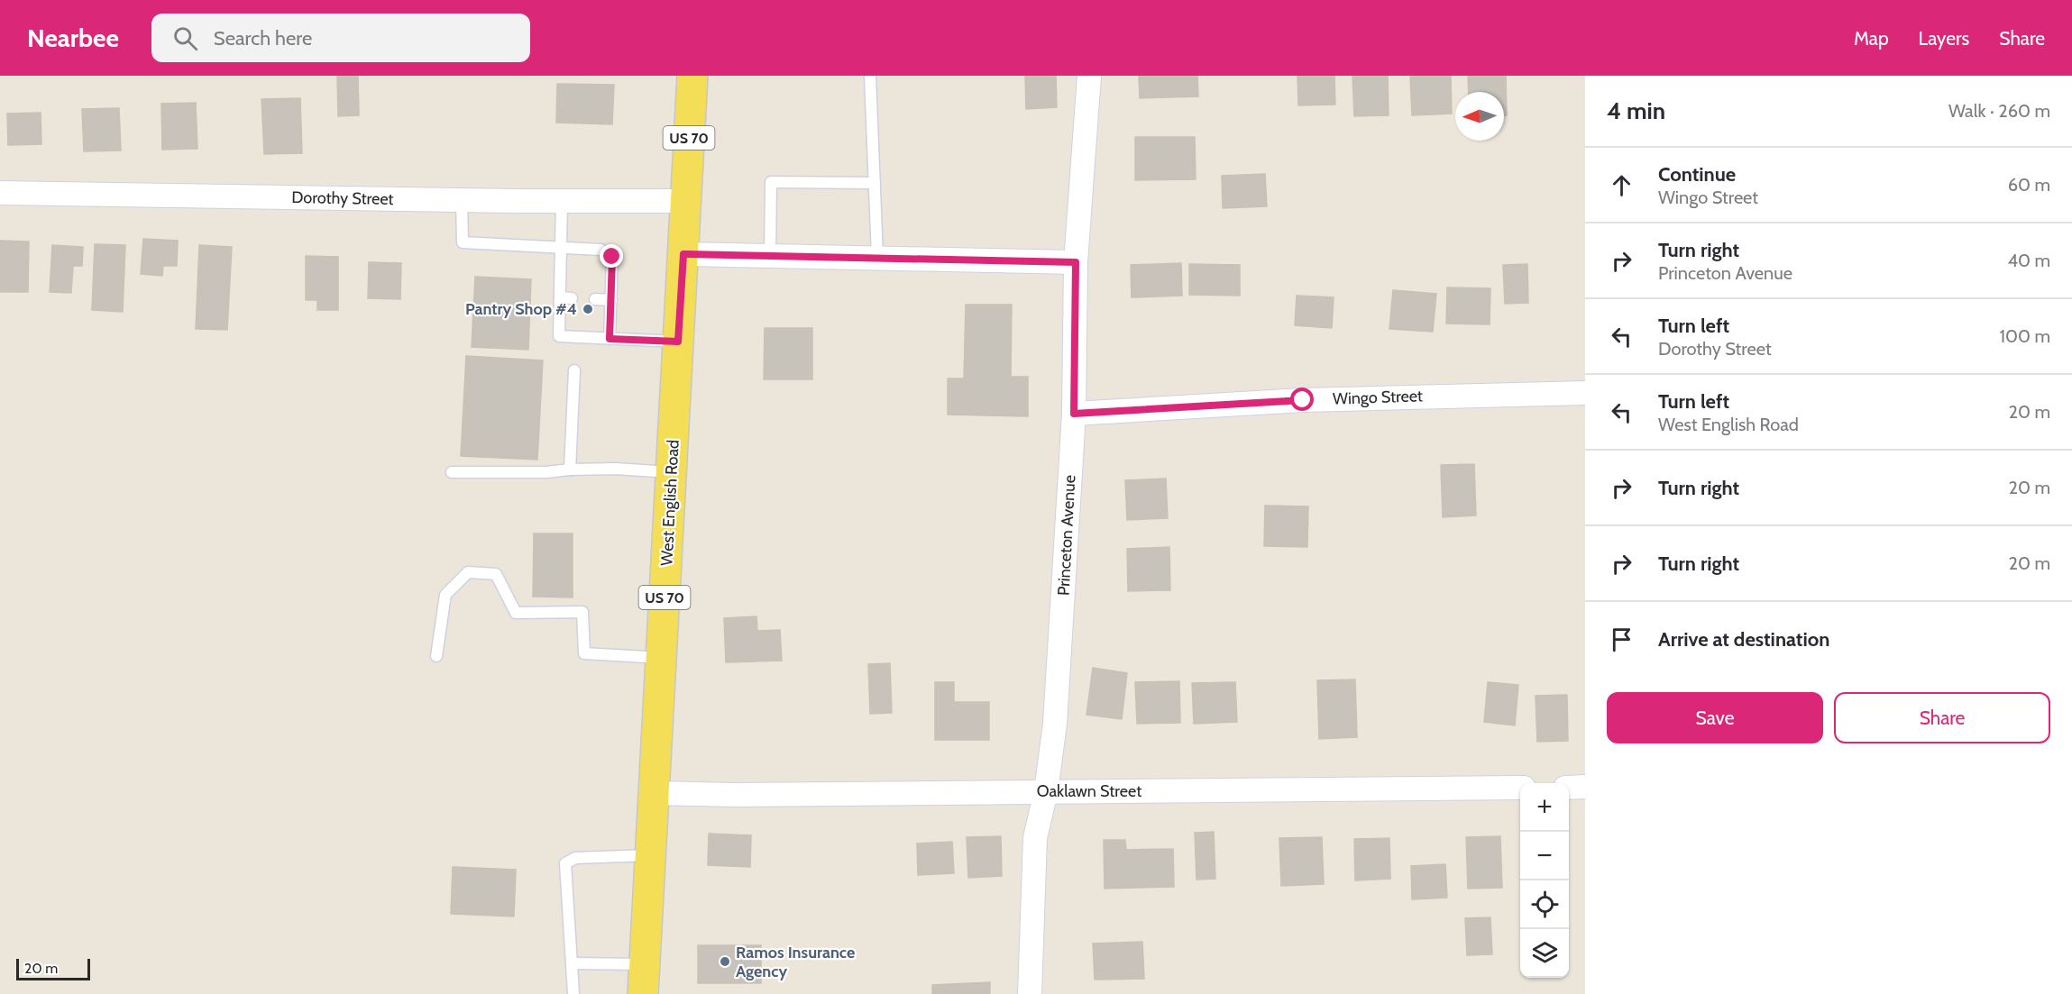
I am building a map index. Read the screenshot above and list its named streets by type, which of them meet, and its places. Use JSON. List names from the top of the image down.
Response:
{
  "streets": {
    "main road": ["US 70", "West English Road"],
    "street": [
      "Dorothy Street",
      "Wingo Street",
      "Princeton Avenue",
      "Oaklawn Street"
    ]
  },
  "crossings": [
    ["Dorothy Street", "West English Road"],
    ["Wingo Street", "Princeton Avenue"],
    ["West English Road", "Oaklawn Street"],
    ["Princeton Avenue", "Oaklawn Street"]
  ],
  "places": ["Pantry Shop #4", "Ramos Insurance Agency"],
  "scale_bar": "20 m",
  "north": "left",
  "page": {
    "header": "Nearbee",
    "search": "Search here",
    "nav": ["Map", "Layers", "Share"],
    "heading": ["4 min", "Walk · 260 m"],
    "list": [
      ["Continue", "Wingo Street", "60 m"],
      ["Turn right", "Princeton Avenue", "40 m"],
      ["Turn left", "Dorothy Street", "100 m"],
      ["Turn left", "West English Road", "20 m"],
      ["Turn right", "20 m"],
      ["Turn right", "20 m"],
      "Arrive at destination"
    ],
    "buttons": ["Save", "Share"],
    "map_buttons": ["+", "−"],
    "scale": "20 m"
  }
}
